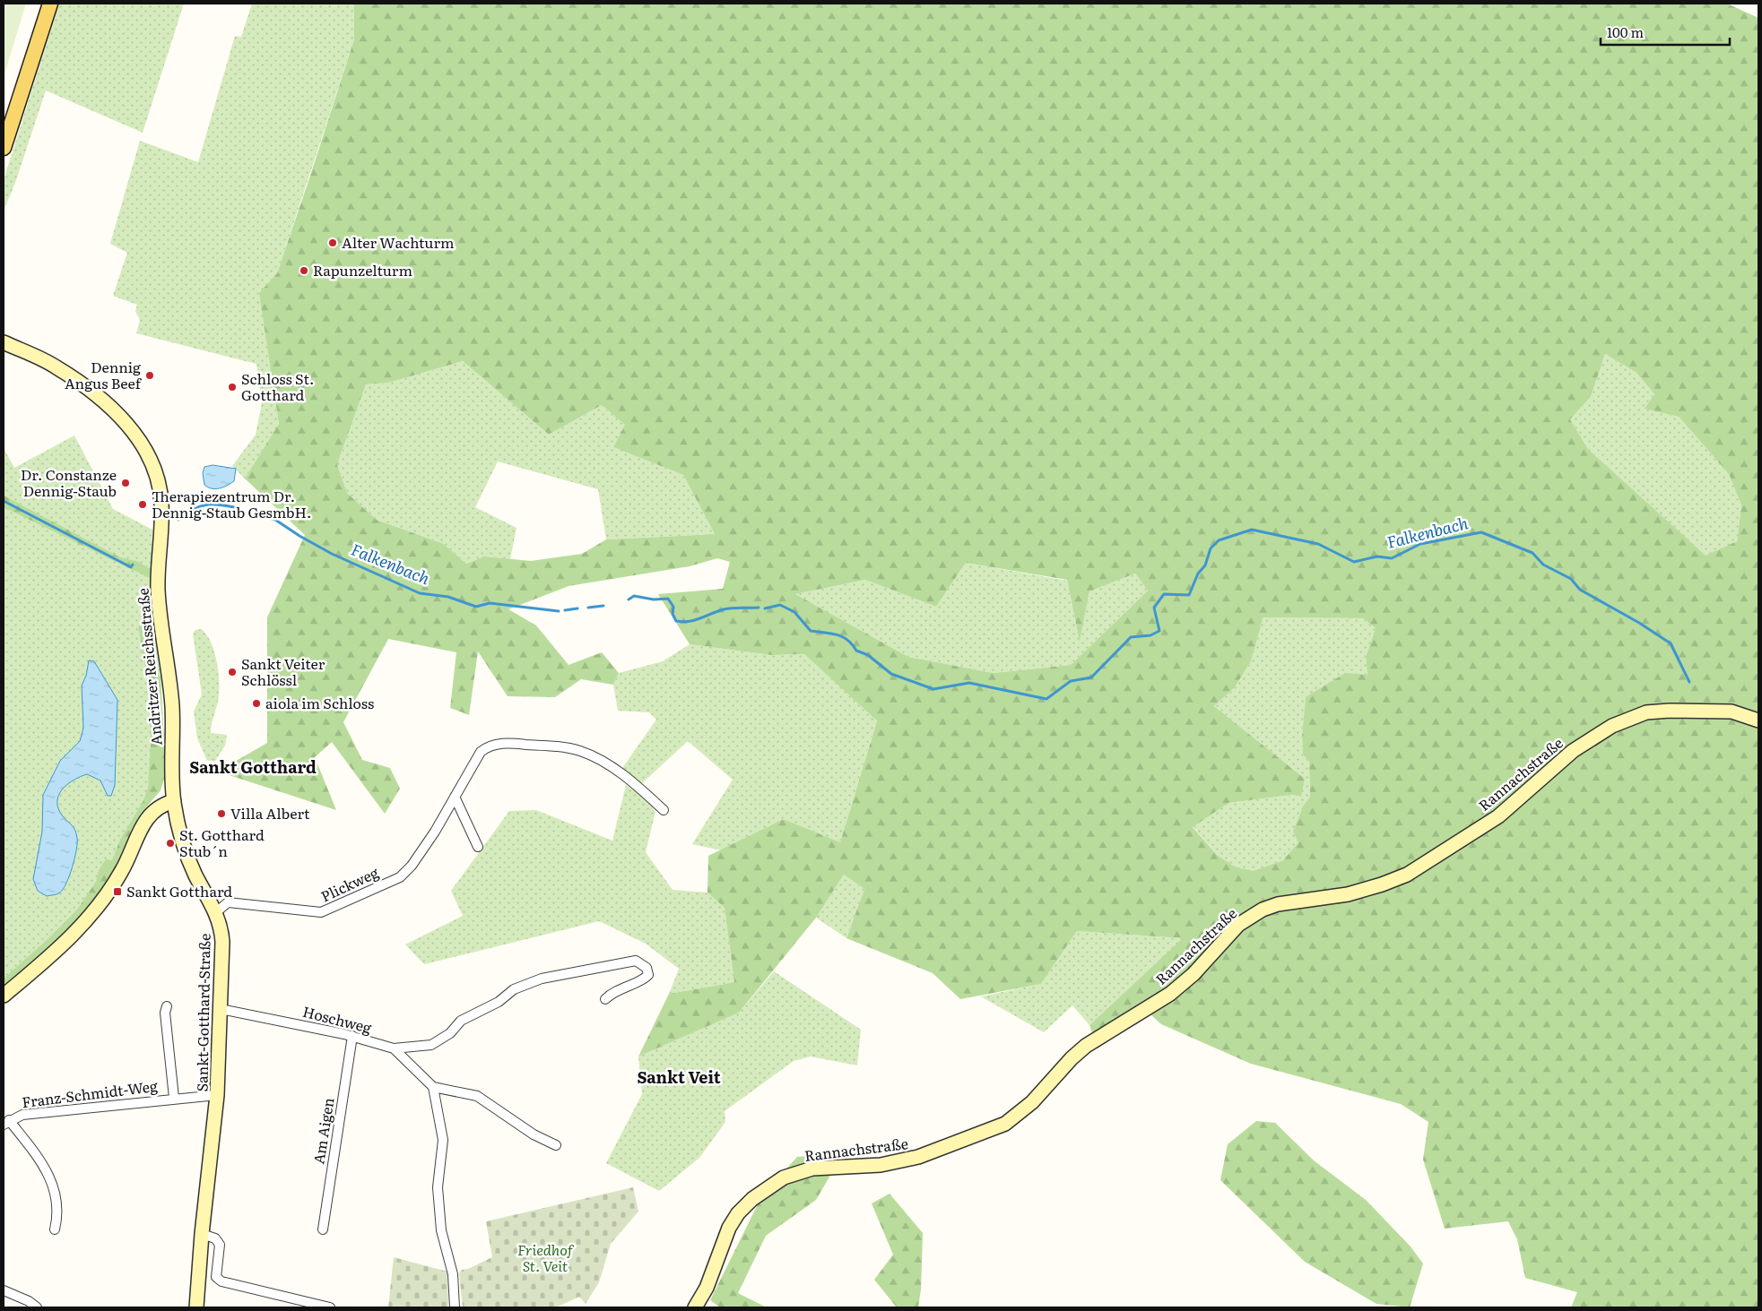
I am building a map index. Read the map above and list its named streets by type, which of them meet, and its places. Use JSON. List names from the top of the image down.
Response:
{
  "streets": {
    "street": [
      "Andritzer Reichsstraße",
      "Rannachstraße",
      "Plickweg",
      "Sankt-Gotthard-Straße",
      "Hoschweg",
      "Franz-Schmidt-Weg",
      "Am Aigen"
    ]
  },
  "crossings": [
    ["Andritzer Reichsstraße", "Sankt-Gotthard-Straße"],
    ["Plickweg", "Sankt-Gotthard-Straße"],
    ["Sankt-Gotthard-Straße", "Hoschweg"],
    ["Sankt-Gotthard-Straße", "Franz-Schmidt-Weg"],
    ["Hoschweg", "Am Aigen"]
  ],
  "districts": ["Sankt Gotthard", "Sankt Veit"],
  "water": ["Falkenbach"],
  "parks": ["Friedhof St. Veit"],
  "places": {
    "other": [
      "Alter Wachturm",
      "Rapunzelturm",
      "Dennig Angus Beef",
      "Schloss St. Gotthard",
      "Dr. Constanze Dennig-Staub",
      "Therapiezentrum Dr. Dennig-Staub GesmbH.",
      "Sankt Veiter Schlössl",
      "aiola im Schloss",
      "Villa Albert",
      "St. Gotthard Stub´n"
    ],
    "transit": ["Sankt Gotthard"]
  },
  "scale_bar": "100 m"
}
